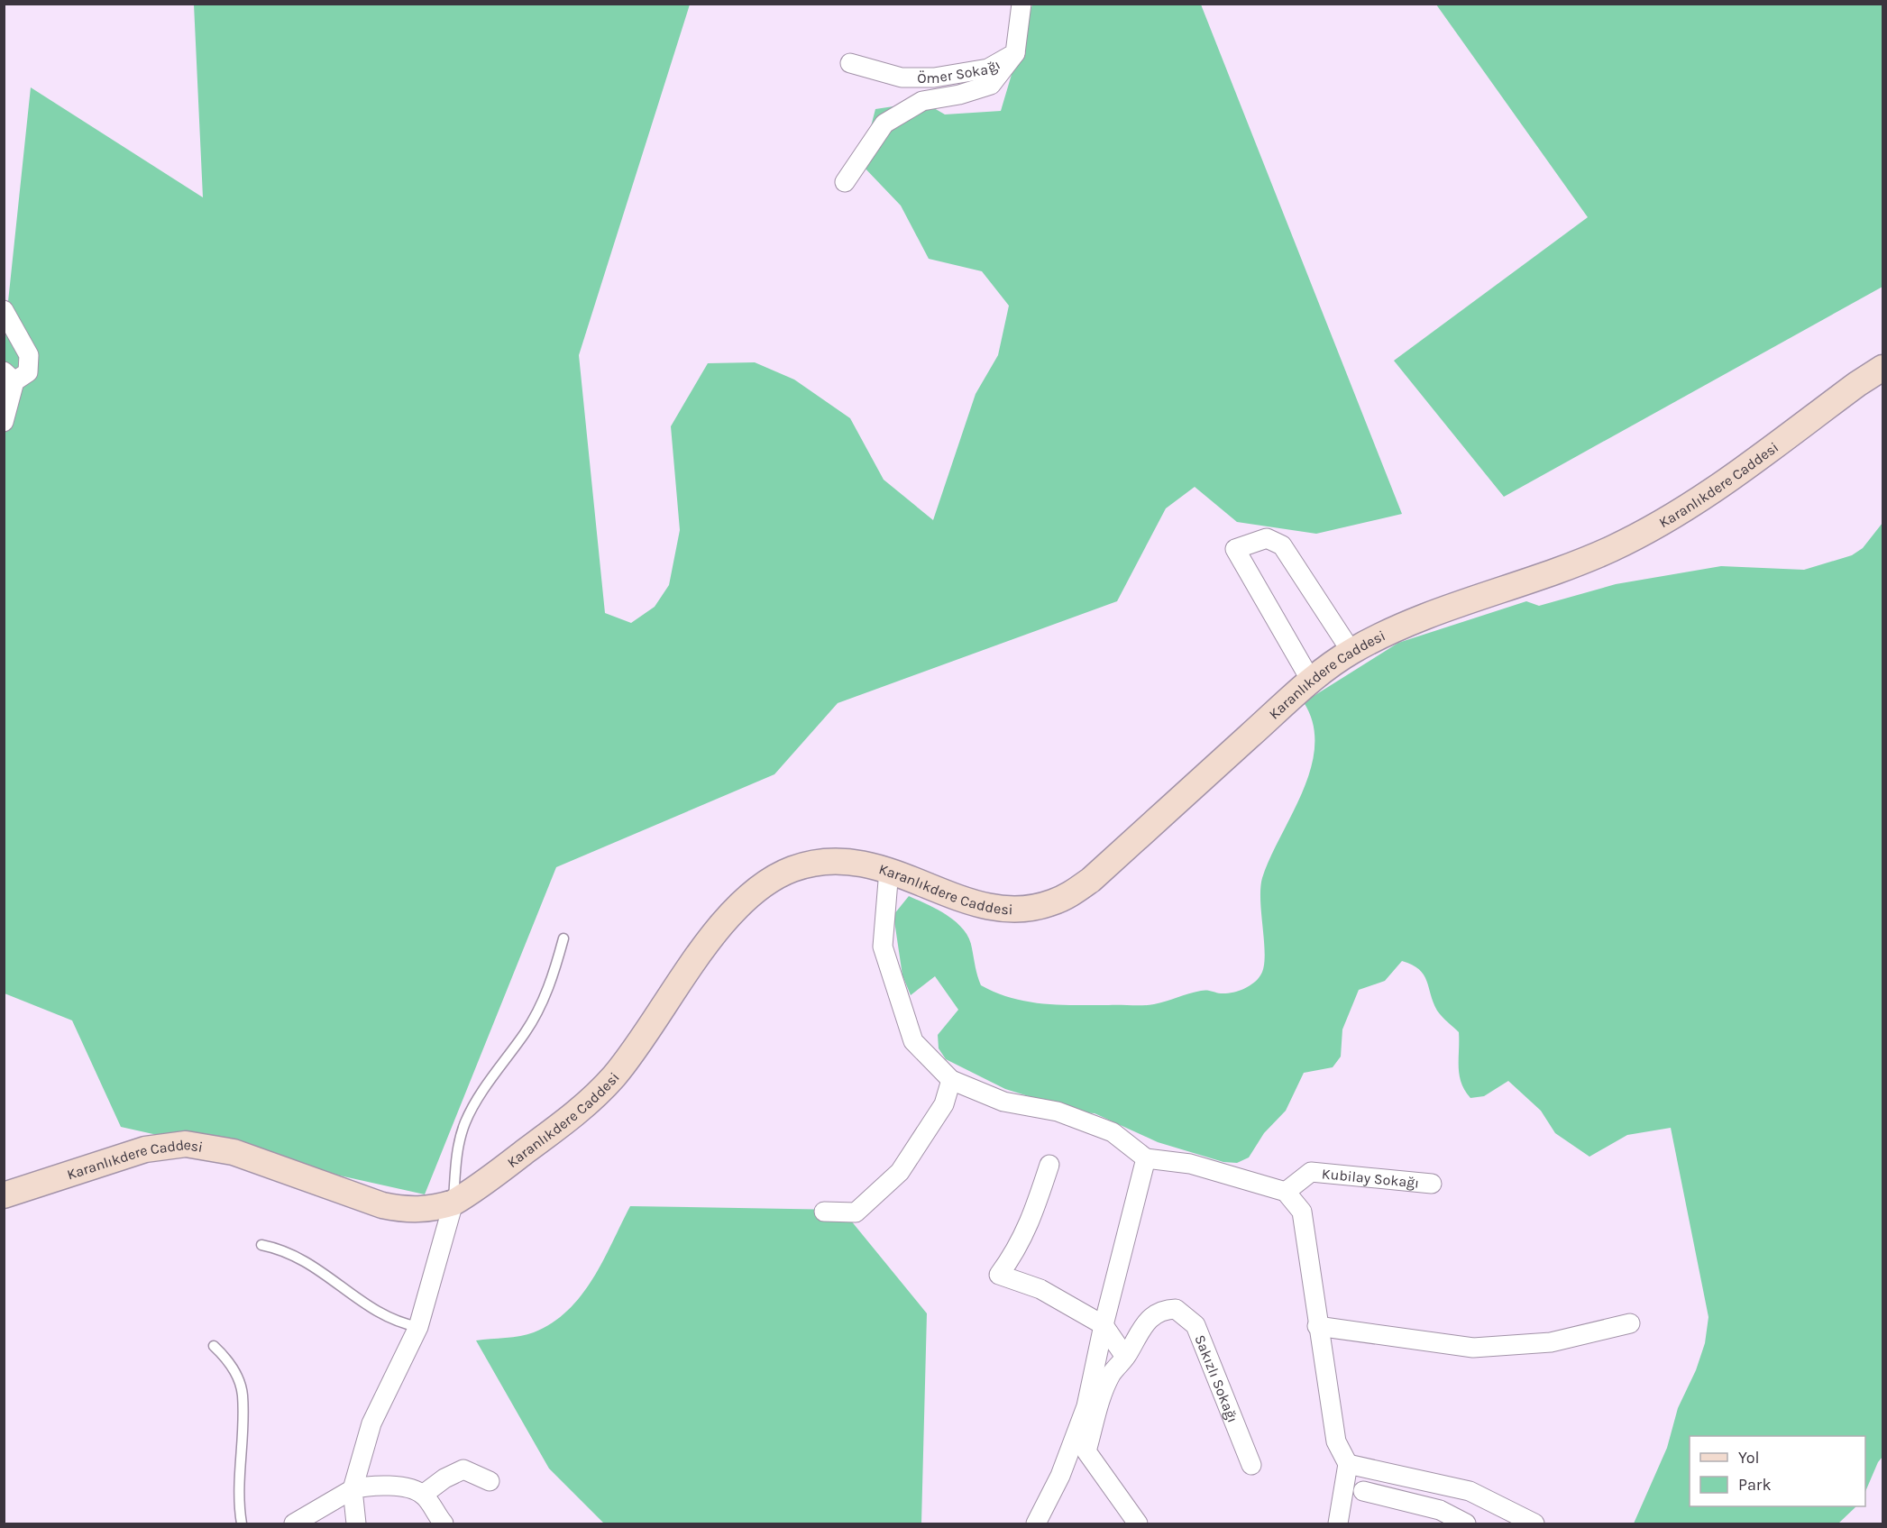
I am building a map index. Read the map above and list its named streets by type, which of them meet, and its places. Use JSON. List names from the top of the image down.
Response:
{
  "streets": {
    "main road": ["Karanlıkdere Caddesi"],
    "street": ["Ömer Sokağı", "Kubilay Sokağı", "Sakızlı Sokağı"]
  },
  "legend": ["Yol", "Park"]
}
